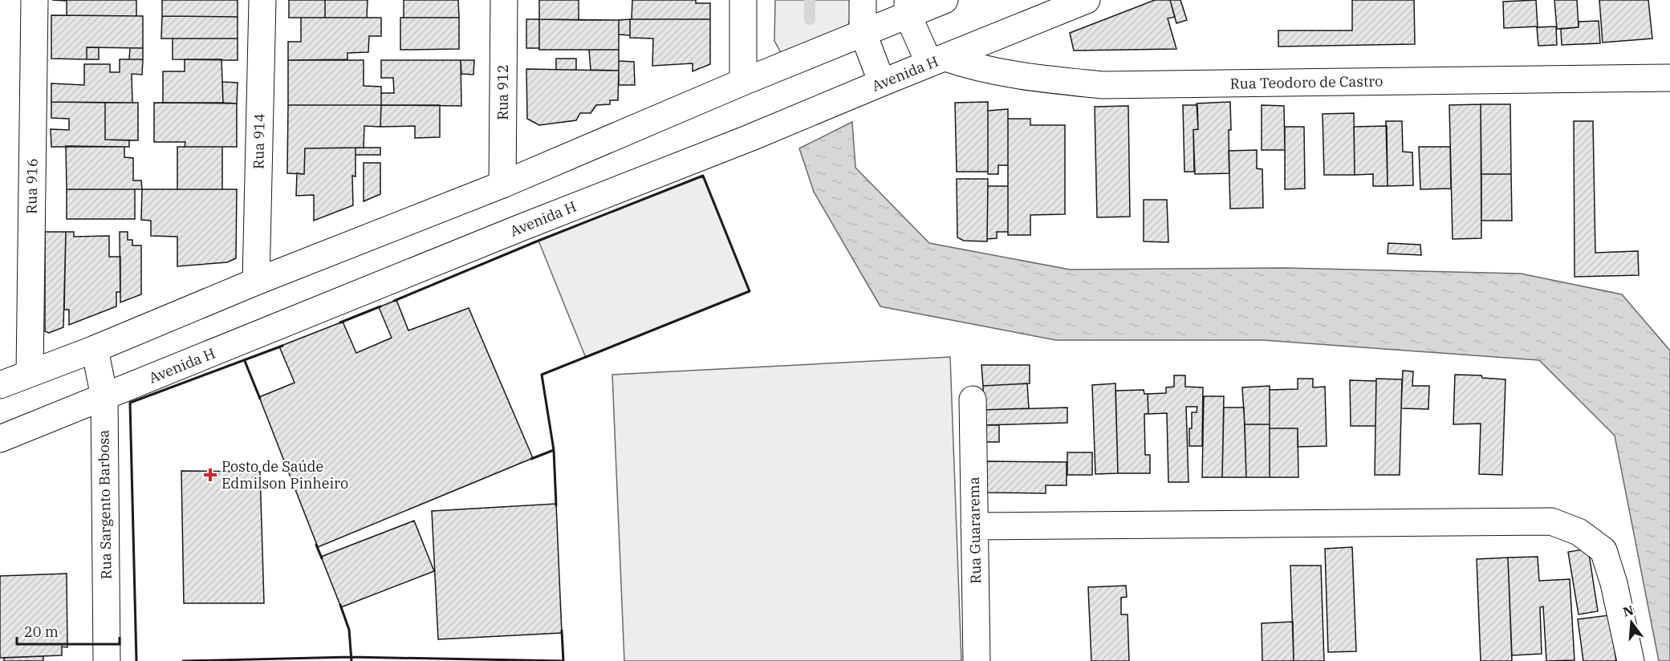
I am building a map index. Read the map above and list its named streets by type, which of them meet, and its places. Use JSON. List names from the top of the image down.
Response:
{
  "streets": {
    "street": [
      "Avenida H",
      "Rua Teodoro de Castro",
      "Rua 912",
      "Rua 914",
      "Rua 916",
      "Rua Sargento Barbosa",
      "Rua Guararema"
    ]
  },
  "crossings": [
    ["Avenida H", "Rua Teodoro de Castro"],
    ["Avenida H", "Rua Sargento Barbosa"]
  ],
  "places": {
    "health": ["Posto de Saúde Edmilson Pinheiro"]
  },
  "scale_bar": "20 m",
  "north": "top"
}
